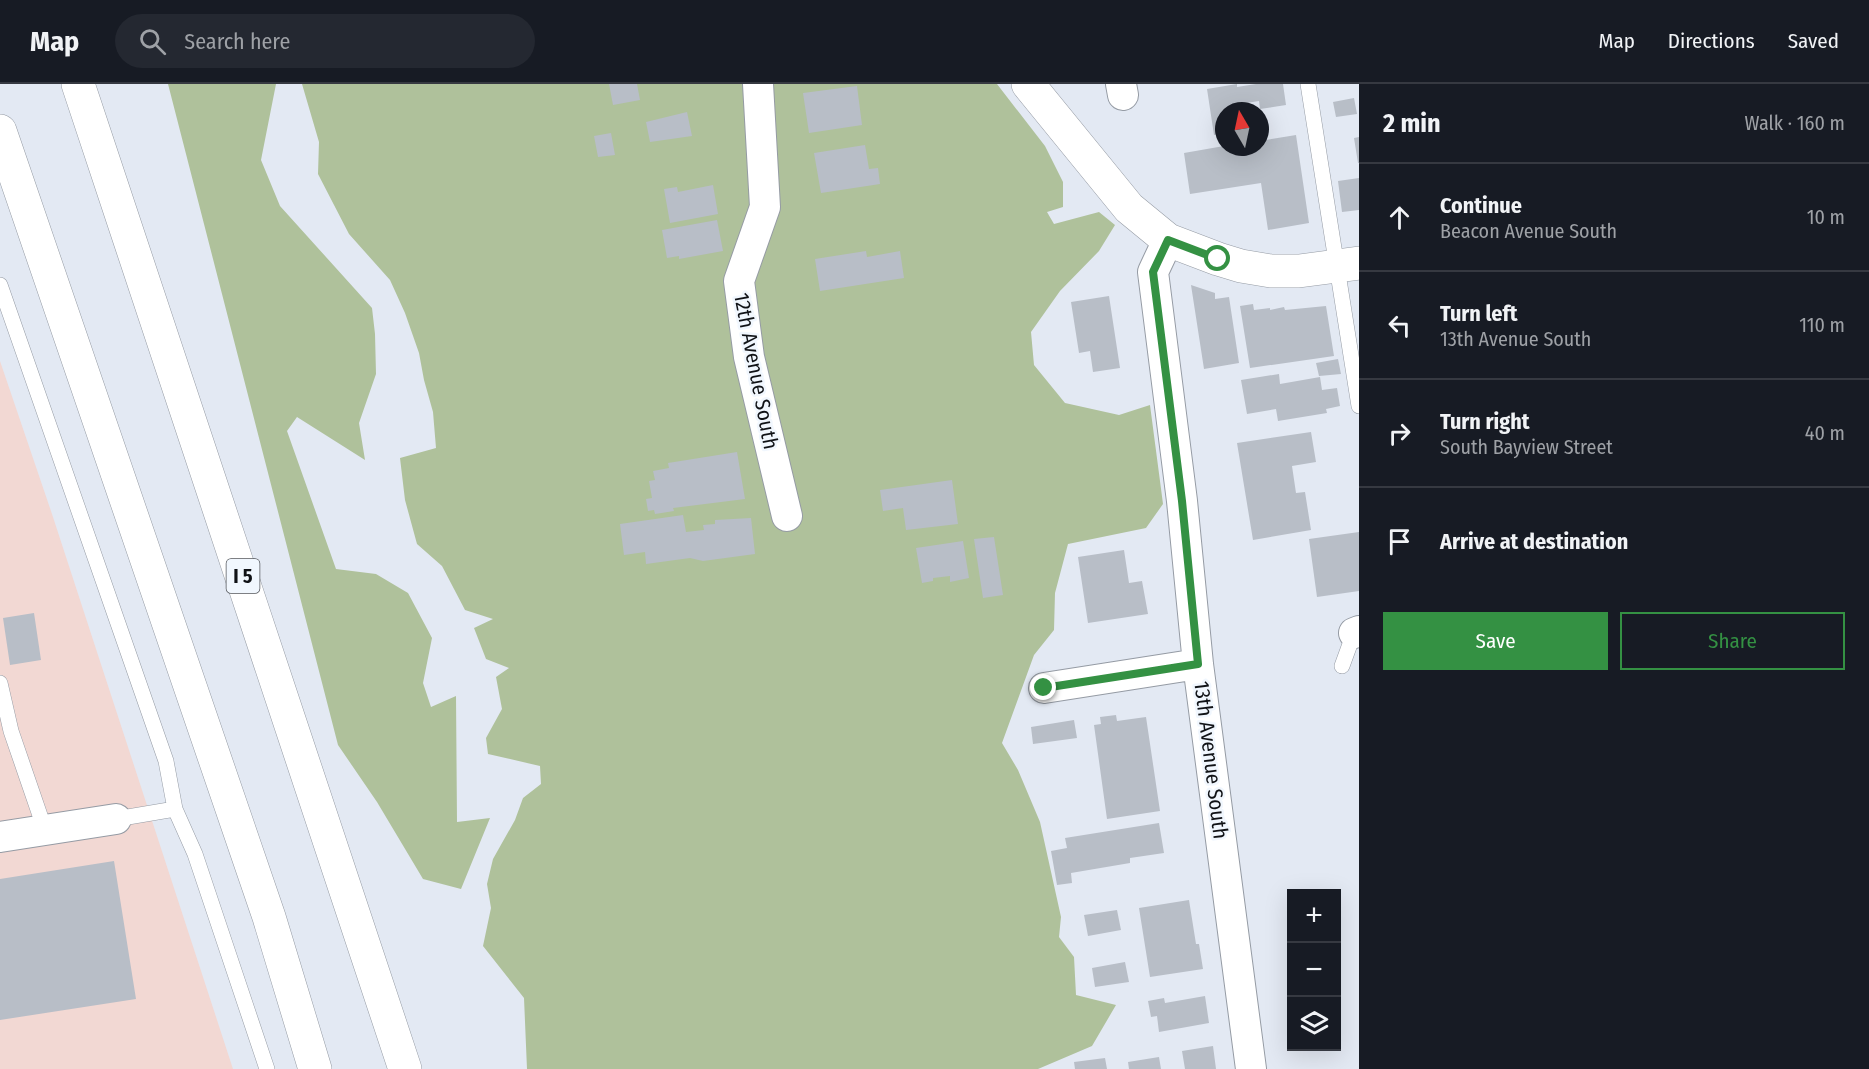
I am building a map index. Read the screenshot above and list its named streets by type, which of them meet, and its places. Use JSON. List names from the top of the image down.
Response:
{
  "streets": {
    "main road": ["I 5"],
    "street": ["12th Avenue South", "13th Avenue South"]
  },
  "north": "top",
  "page": {
    "header": "Map",
    "search": "Search here",
    "nav": ["Map", "Directions", "Saved"],
    "heading": ["2 min", "Walk · 160 m"],
    "list": [
      ["Continue", "Beacon Avenue South", "10 m"],
      ["Turn left", "13th Avenue South", "110 m"],
      ["Turn right", "South Bayview Street", "40 m"],
      "Arrive at destination"
    ],
    "buttons": ["Save", "Share"],
    "map_buttons": ["+", "−"]
  }
}
